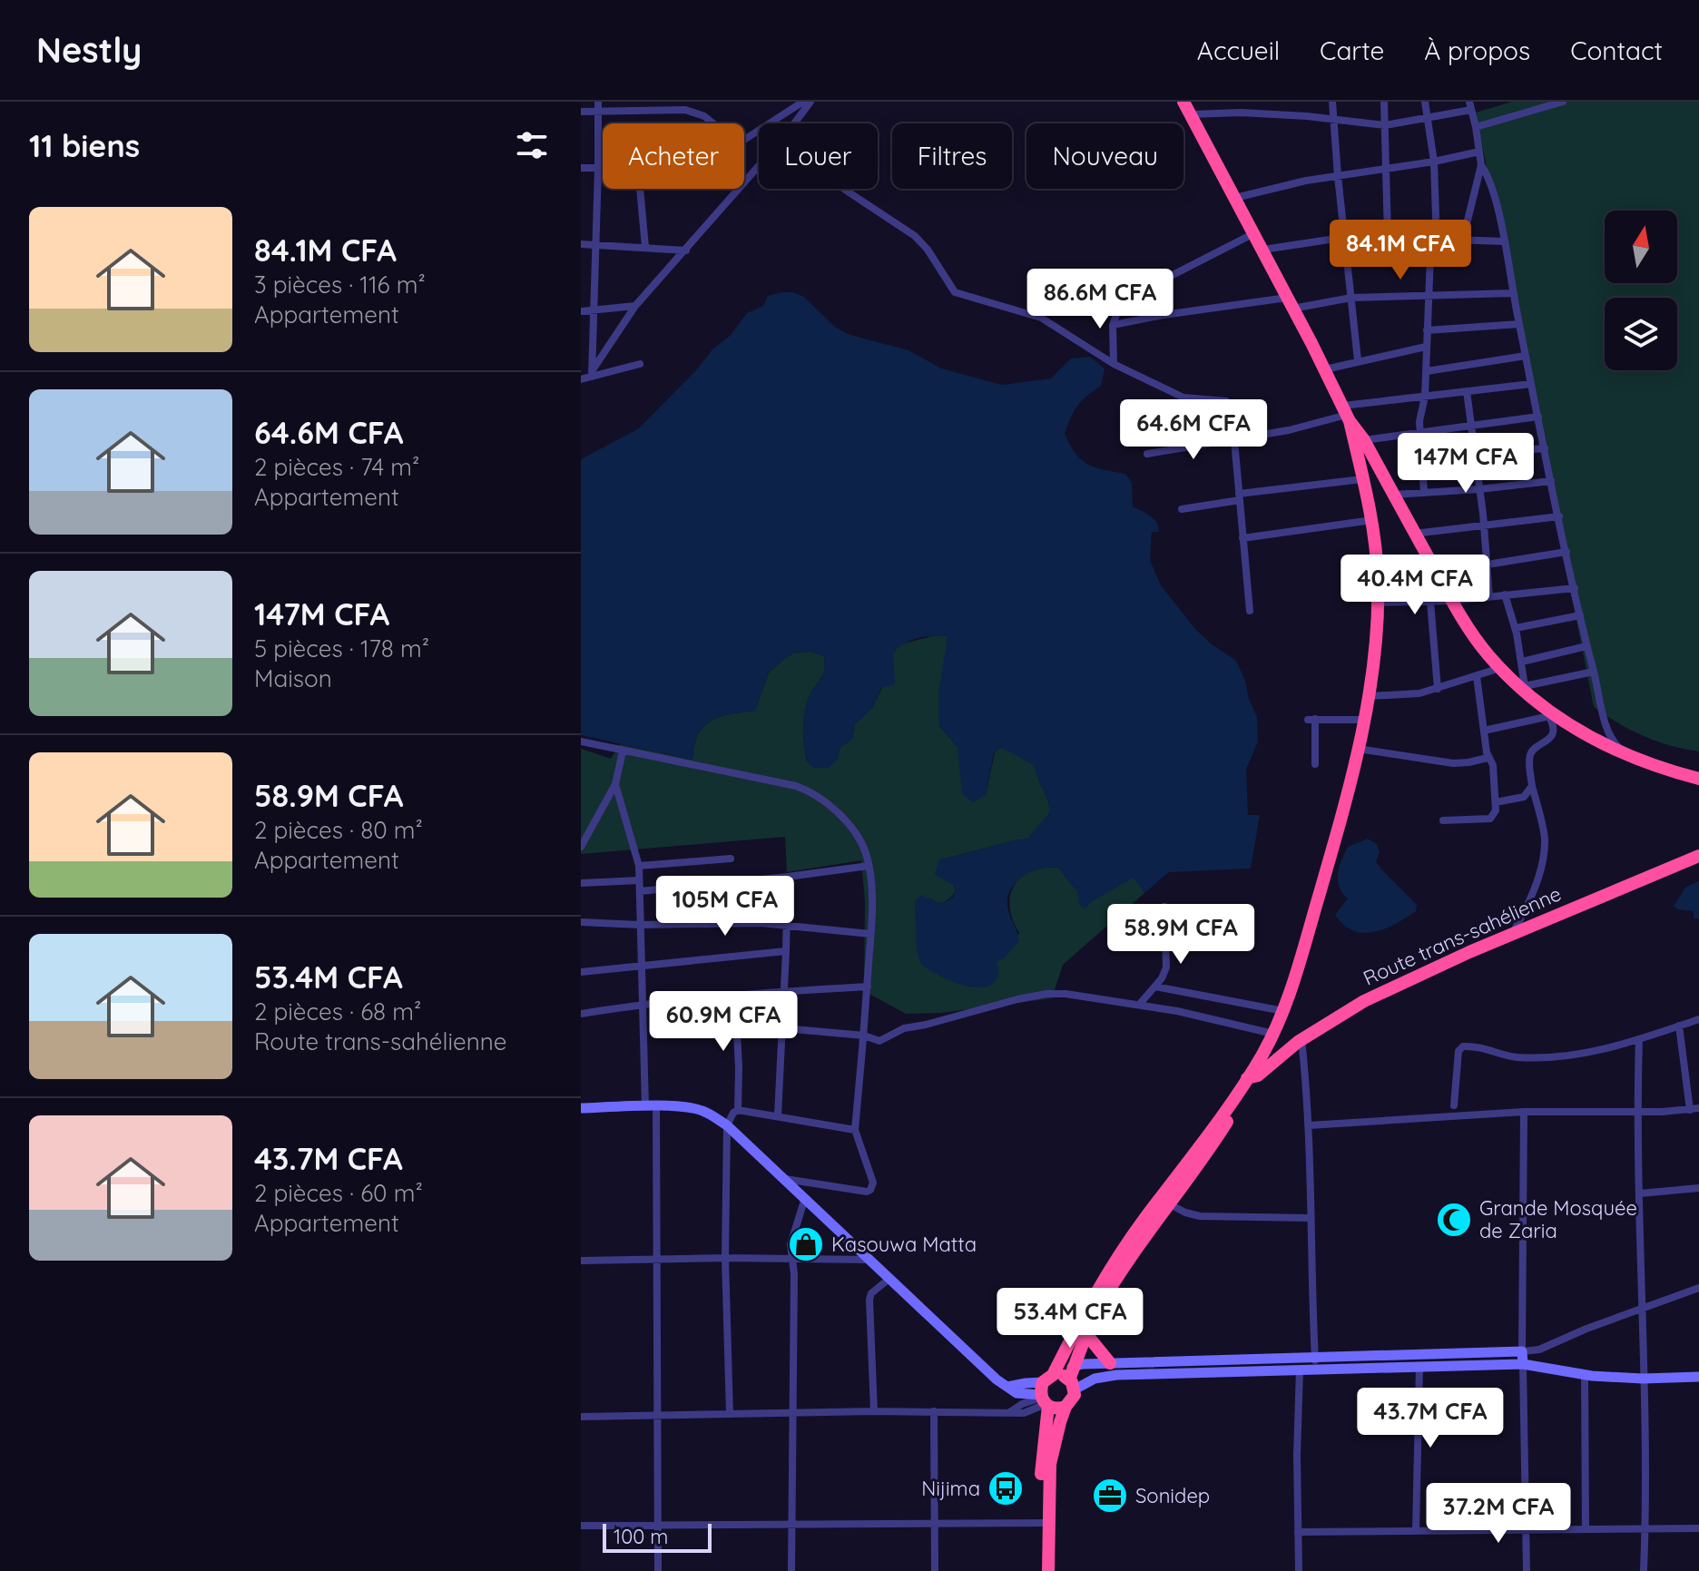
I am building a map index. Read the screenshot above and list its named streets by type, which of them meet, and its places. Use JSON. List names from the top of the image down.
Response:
{
  "streets": {
    "highway": ["Route trans-sahélienne"]
  },
  "places": {
    "mosque": ["Grande Mosquée de Zaria"],
    "shop": ["Kasouwa Matta"],
    "bus stop": ["Nijima"],
    "office": ["Sonidep"]
  },
  "scale_bar": "100 m",
  "north": "top",
  "page": {
    "header": "Nestly",
    "nav": [
      "Accueil",
      "Carte",
      "À propos",
      "Contact"
    ],
    "heading": "11 biens",
    "chip": [
      "Acheter",
      "Louer",
      "Filtres",
      "Nouveau"
    ],
    "list": [
      {
        "name": "84.1M CFA",
        "note": "3 pièces · 116 m² · Appartement"
      },
      {
        "name": "64.6M CFA",
        "note": "2 pièces · 74 m² · Appartement"
      },
      {
        "name": "147M CFA",
        "note": "5 pièces · 178 m² · Maison"
      },
      {
        "name": "58.9M CFA",
        "note": "2 pièces · 80 m² · Appartement"
      },
      {
        "name": "53.4M CFA",
        "note": "2 pièces · 68 m² · Route trans-sahélienne"
      },
      {
        "name": "43.7M CFA",
        "note": "2 pièces · 60 m² · Appartement"
      }
    ],
    "price": [
      "84.1M CFA",
      "86.6M CFA",
      "64.6M CFA",
      "147M CFA",
      "40.4M CFA",
      "105M CFA",
      "58.9M CFA",
      "60.9M CFA",
      "53.4M CFA",
      "43.7M CFA",
      "37.2M CFA"
    ],
    "scale": "100 m"
  }
}
